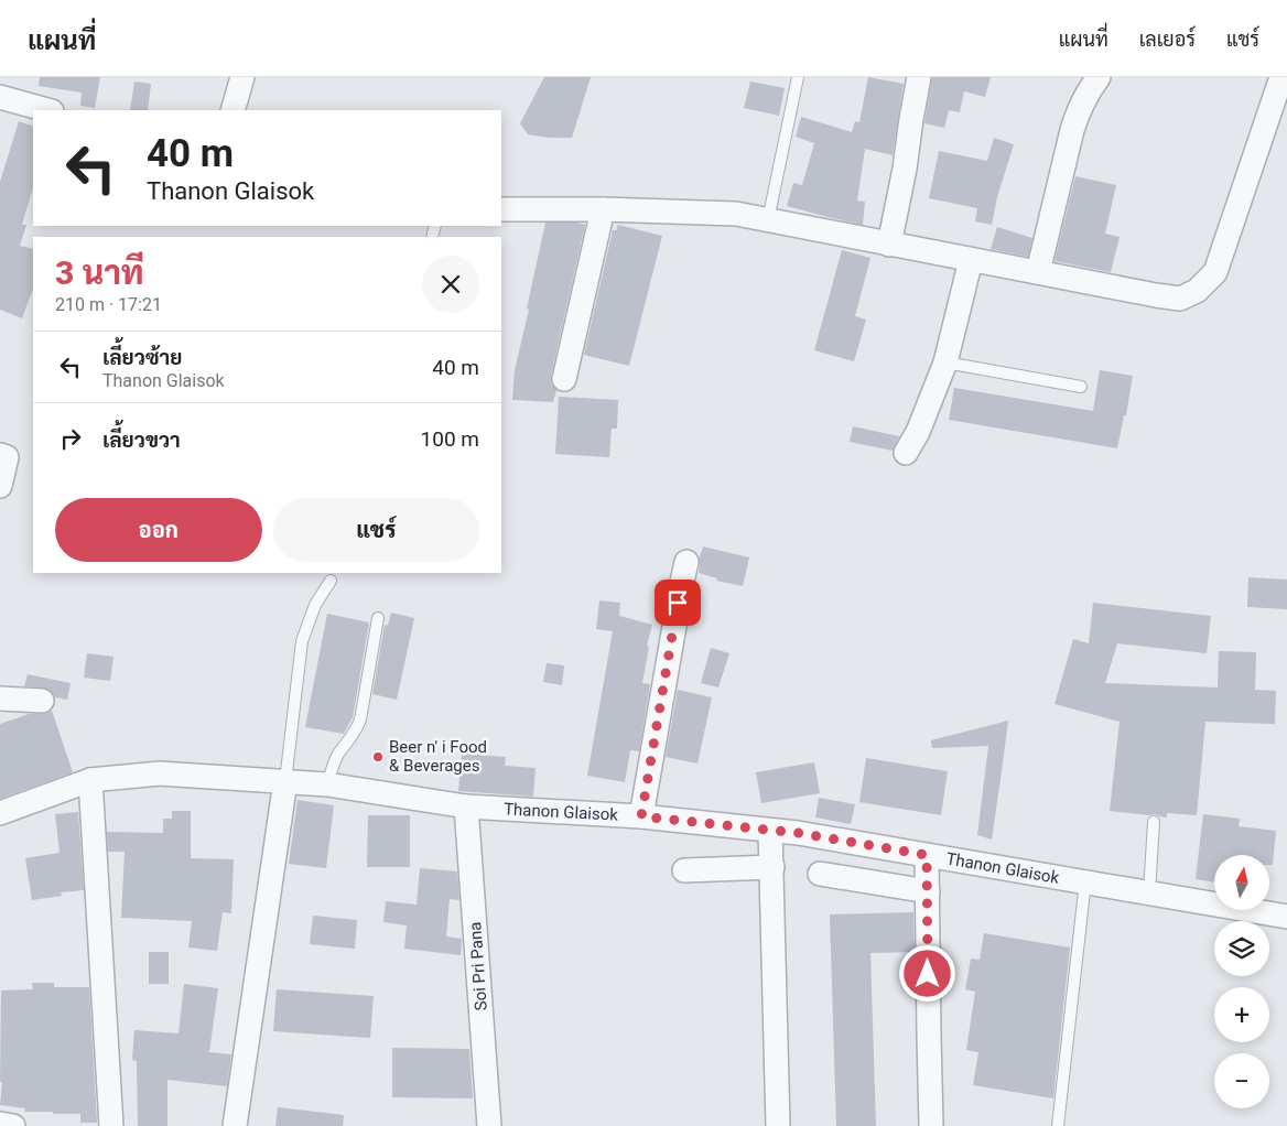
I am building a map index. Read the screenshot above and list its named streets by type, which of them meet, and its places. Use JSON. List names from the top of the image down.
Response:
{
  "streets": {
    "street": ["Thanon Glaisok", "Soi Pri Pana"]
  },
  "crossings": [
    ["Thanon Glaisok", "Soi Pri Pana"]
  ],
  "places": ["Beer n' i Food & Beverages"],
  "north": "top",
  "page": {
    "header": "แผนที่",
    "nav": ["แผนที่", "เลเยอร์", "แชร์"],
    "turn": ["40 m", "Thanon Glaisok"],
    "heading": ["3 นาที", "210 m · 17:21"],
    "list": [
      {
        "name": "เลี้ยวซ้าย",
        "note": "Thanon Glaisok",
        "value": "40 m"
      },
      {
        "name": "เลี้ยวขวา",
        "value": "100 m"
      }
    ],
    "buttons": ["ออก", "แชร์"],
    "map_buttons": ["+", "−"]
  }
}
